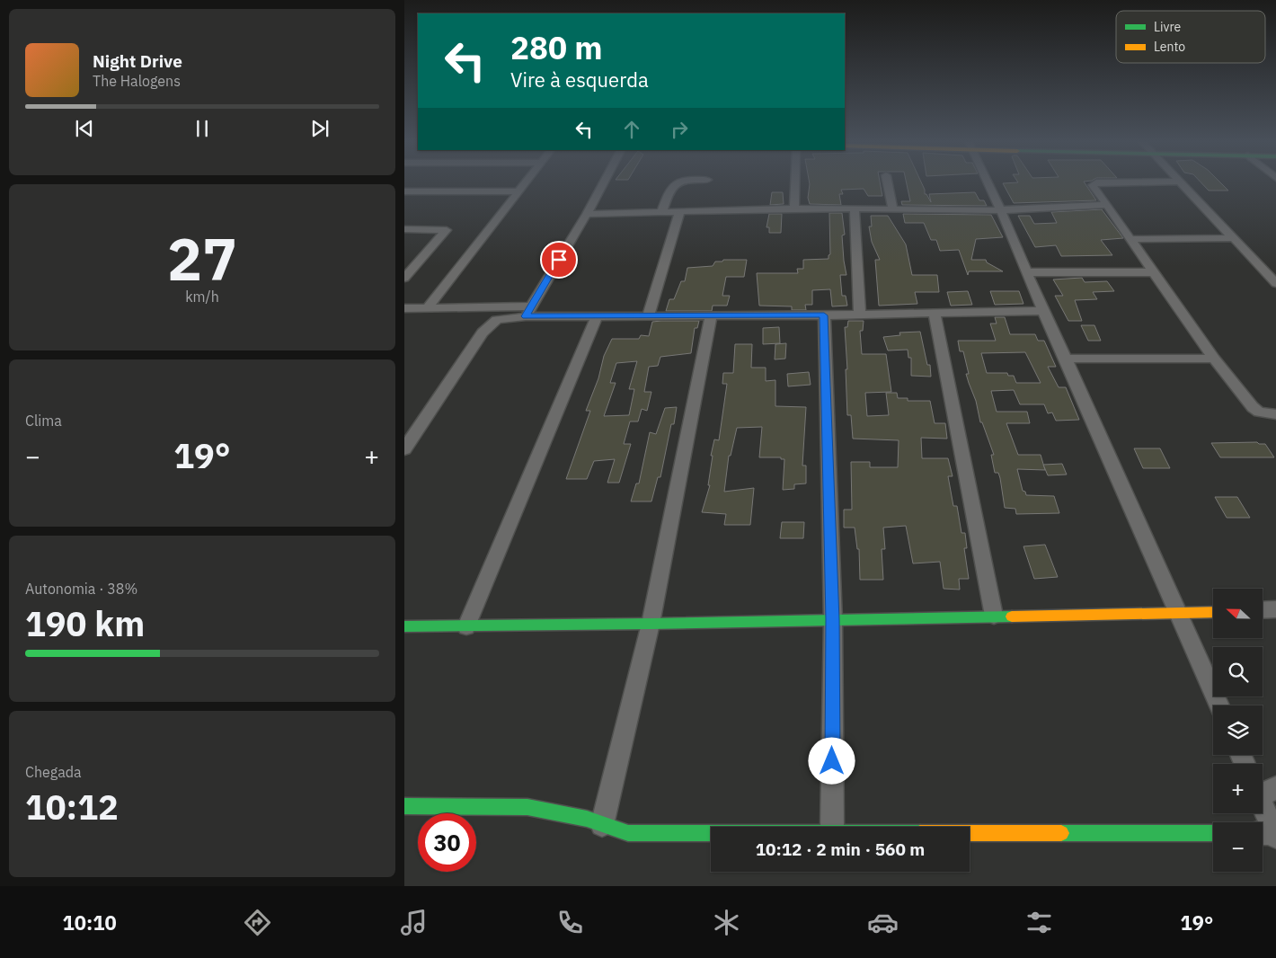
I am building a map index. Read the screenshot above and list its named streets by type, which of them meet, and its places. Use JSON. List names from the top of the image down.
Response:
{
  "legend": ["Livre", "Lento"],
  "north": "left",
  "page": {
    "turn": ["280 m", "Vire à esquerda"],
    "song": ["Night Drive", "The Halogens"],
    "tile": [
      ["27", "km/h"],
      "Clima",
      ["Autonomia · 38%", "190 km"],
      ["Chegada", "10:12"]
    ],
    "heat": ["−", "19°", "+"],
    "map_buttons": ["+", "−"],
    "limit": "30",
    "trip": "10:12 · 2 min · 560 m",
    "tabs": ["10:10", "19°"]
  }
}
